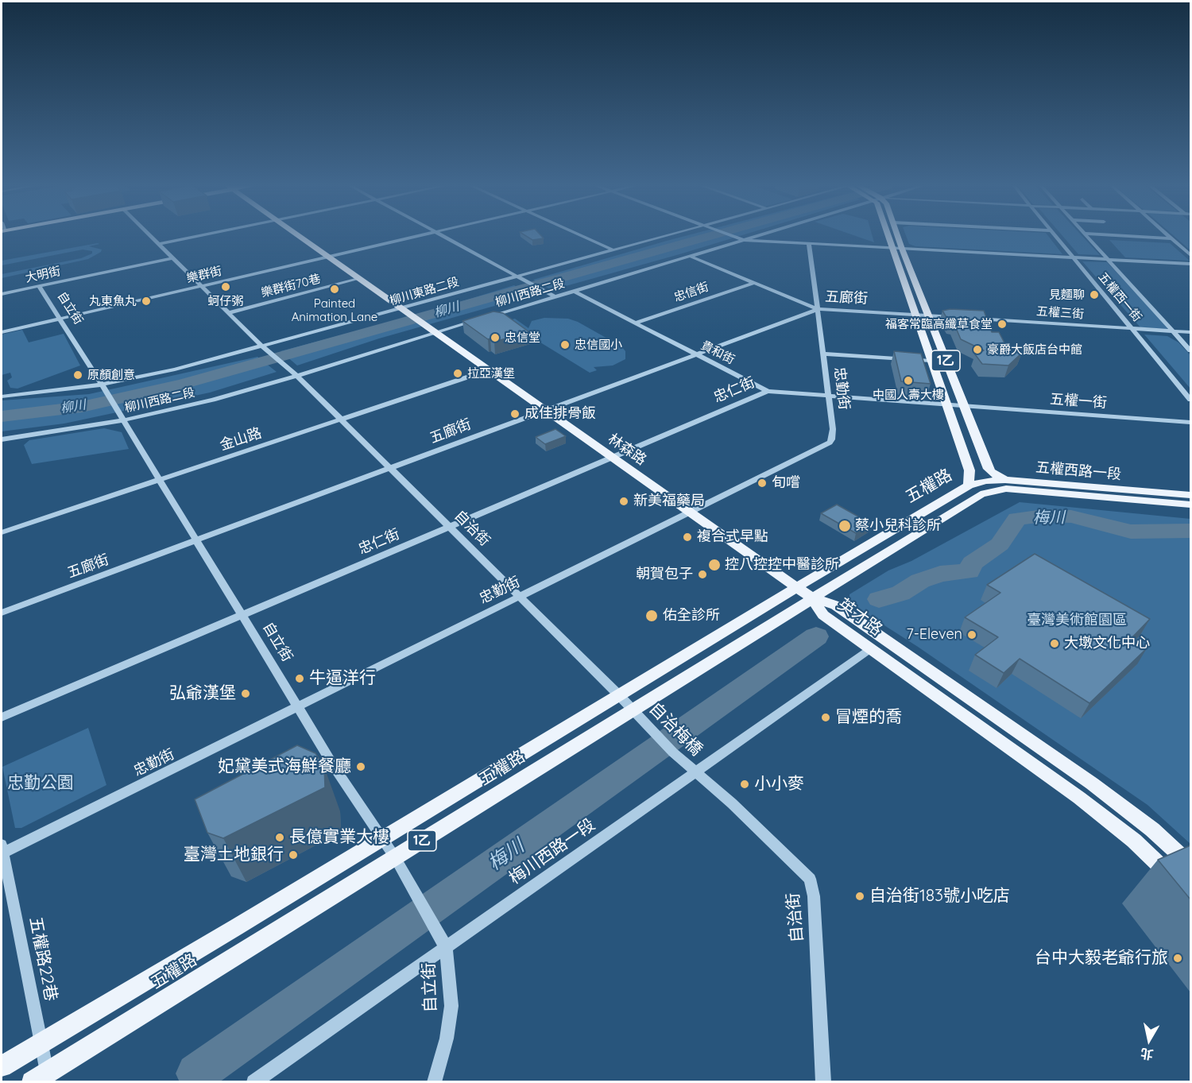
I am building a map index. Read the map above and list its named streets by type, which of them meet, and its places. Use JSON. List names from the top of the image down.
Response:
{
  "streets": {
    "main road": [
      "1乙",
      "林森路",
      "五權西路一段",
      "五權路",
      "英才路"
    ],
    "street": [
      "大明街",
      "樂群街",
      "樂群街70巷",
      "柳川東路二段",
      "忠信街",
      "柳川西路二段",
      "五權西一街",
      "五廊街",
      "自立街",
      "五權三街",
      "貴和街",
      "忠勤街",
      "忠仁街",
      "五權一街",
      "金山路",
      "自治街",
      "自治梅橋",
      "梅川西路一段",
      "五權路22巷"
    ]
  },
  "crossings": [
    ["大明街", "自立街"],
    ["樂群街", "自立街"],
    ["柳川東路二段", "自立街"],
    ["柳川東路二段", "林森路"],
    ["柳川東路二段", "自治街"],
    ["忠信街", "貴和街"],
    ["柳川西路二段", "自立街"],
    ["柳川西路二段", "貴和街"],
    ["柳川西路二段", "林森路"],
    ["柳川西路二段", "自治街"],
    ["五權西一街", "五權三街"],
    ["五廊街", "自立街"],
    ["五廊街", "貴和街"],
    ["五廊街", "1乙"],
    ["五廊街", "忠勤街"],
    ["五廊街", "林森路"],
    ["五廊街", "五權路"],
    ["五廊街", "自治街"],
    ["自立街", "忠勤街"],
    ["自立街", "忠仁街"],
    ["自立街", "金山路"],
    ["自立街", "五權路"],
    ["自立街", "梅川西路一段"],
    ["貴和街", "忠勤街"],
    ["貴和街", "忠仁街"],
    ["貴和街", "五權一街"],
    ["貴和街", "五權路"],
    ["1乙", "五權一街"],
    ["1乙", "五權西路一段"],
    ["1乙", "五權路"],
    ["忠勤街", "林森路"],
    ["忠勤街", "自治街"],
    ["忠勤街", "五權路22巷"],
    ["忠仁街", "林森路"],
    ["忠仁街", "自治街"],
    ["五權一街", "五權路"],
    ["金山路", "林森路"],
    ["金山路", "自治街"],
    ["林森路", "五權路"],
    ["林森路", "英才路"],
    ["五權西路一段", "五權路"],
    ["五權路", "自治街"],
    ["五權路", "英才路"],
    ["五權路", "自治梅橋"],
    ["五權路", "五權路22巷"],
    ["自治街", "自治梅橋"],
    ["自治街", "梅川西路一段"],
    ["英才路", "梅川西路一段"],
    ["自治梅橋", "梅川西路一段"]
  ],
  "water": ["柳川", "梅川"],
  "parks": ["臺灣美術館園區", "忠勤公園"],
  "places": [
    "蚵仔粥",
    "Painted Animation Lane",
    "見麵聊",
    "丸東魚丸",
    "福客常臨高纖草食堂",
    "忠信堂",
    "忠信國小",
    "豪爵大飯店台中館",
    "拉亞漢堡",
    "原顏創意",
    "中國人壽大樓",
    "成佳排骨飯",
    "旬嚐",
    "新美福藥局",
    "蔡小兒科診所",
    "複合式早點",
    "控八控控中醫診所",
    "朝賀包子",
    "佑全診所",
    "7-Eleven",
    "大墩文化中心",
    "牛逼洋行",
    "弘爺漢堡",
    "冒煙的喬",
    "妃黛美式海鮮餐廳",
    "小小麥",
    "長億實業大樓",
    "臺灣土地銀行",
    "自治街183號小吃店",
    "台中大毅老爺行旅"
  ],
  "north": "bottom"
}
